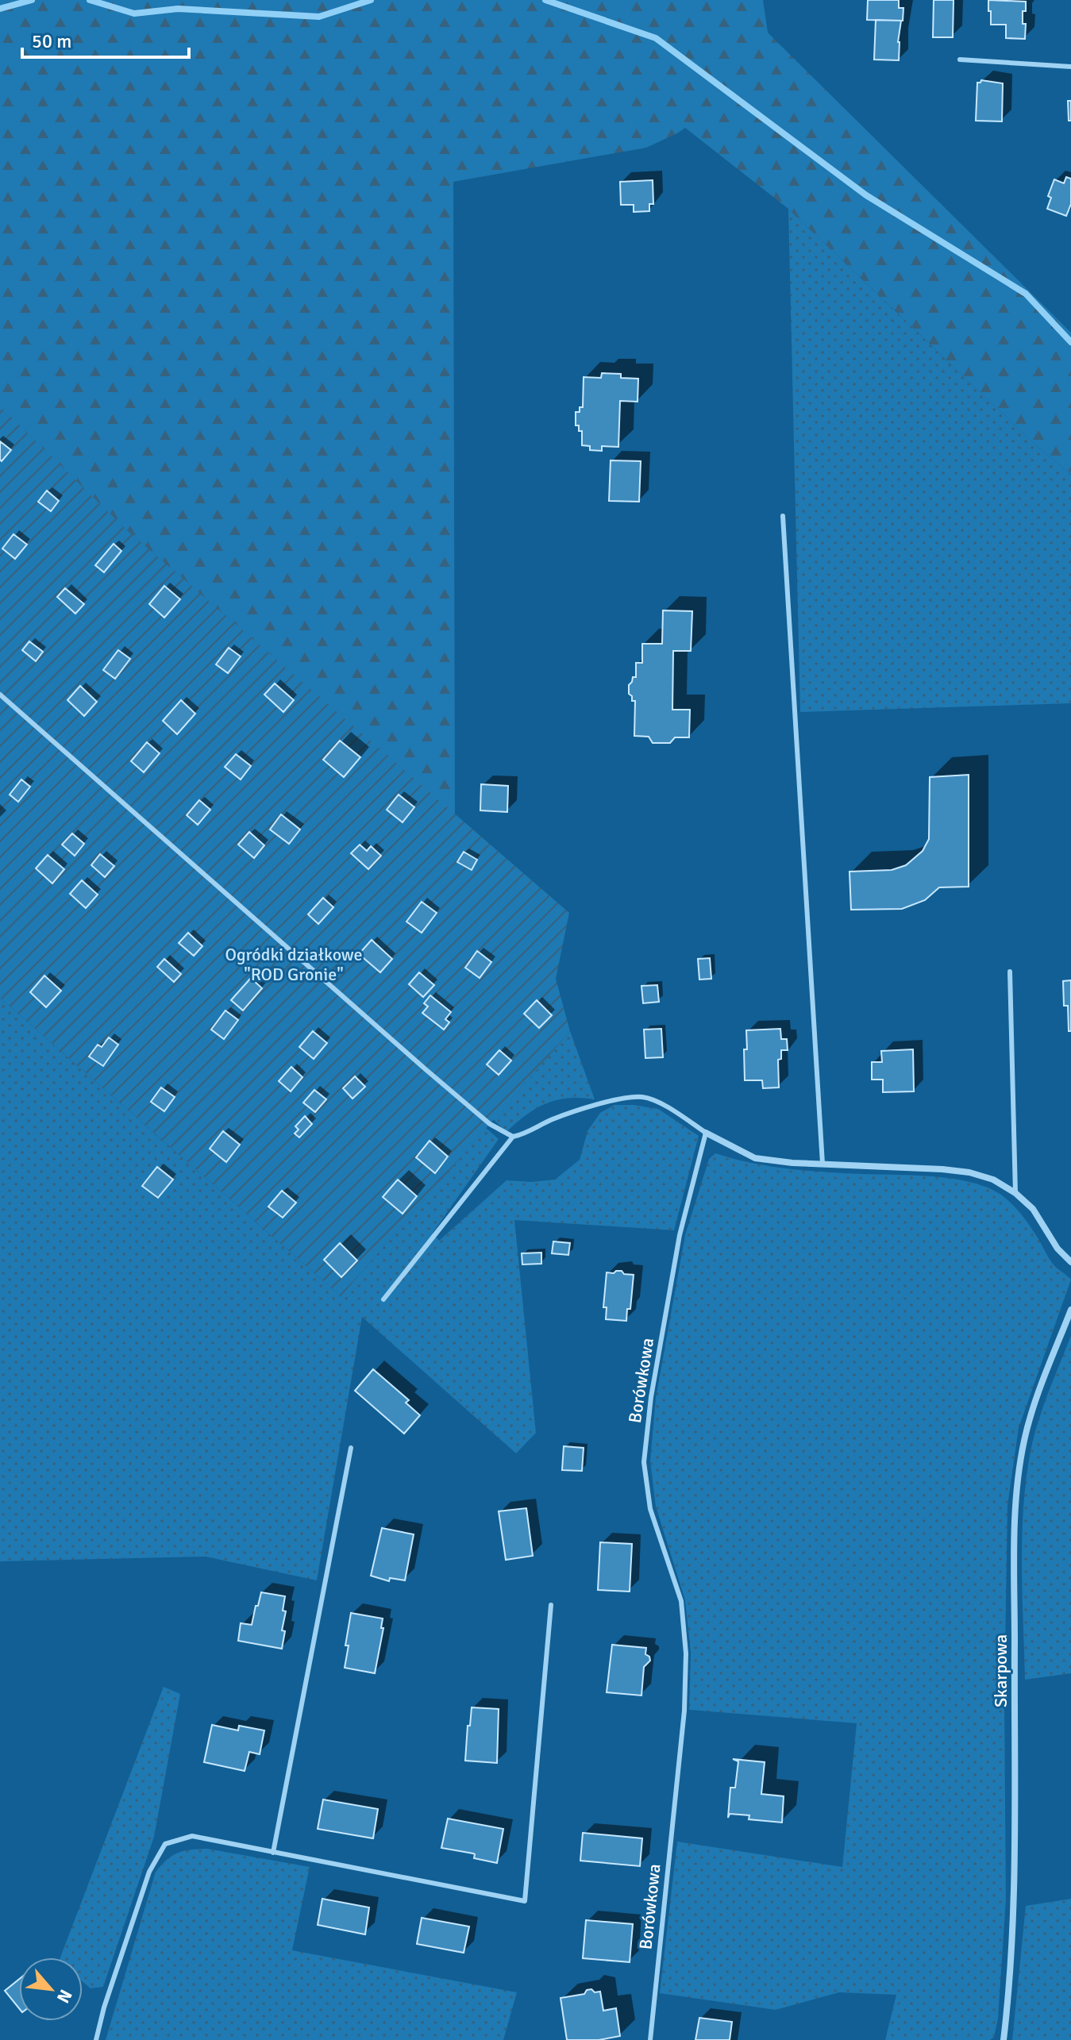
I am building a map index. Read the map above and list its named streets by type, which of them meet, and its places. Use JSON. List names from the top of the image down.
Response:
{
  "streets": {
    "street": ["Skarpowa"],
    "lane": ["Borówkowa"]
  },
  "parks": ["Ogródki działkowe \"ROD Gronie\""],
  "scale_bar": "50 m",
  "north": "bottom right"
}
